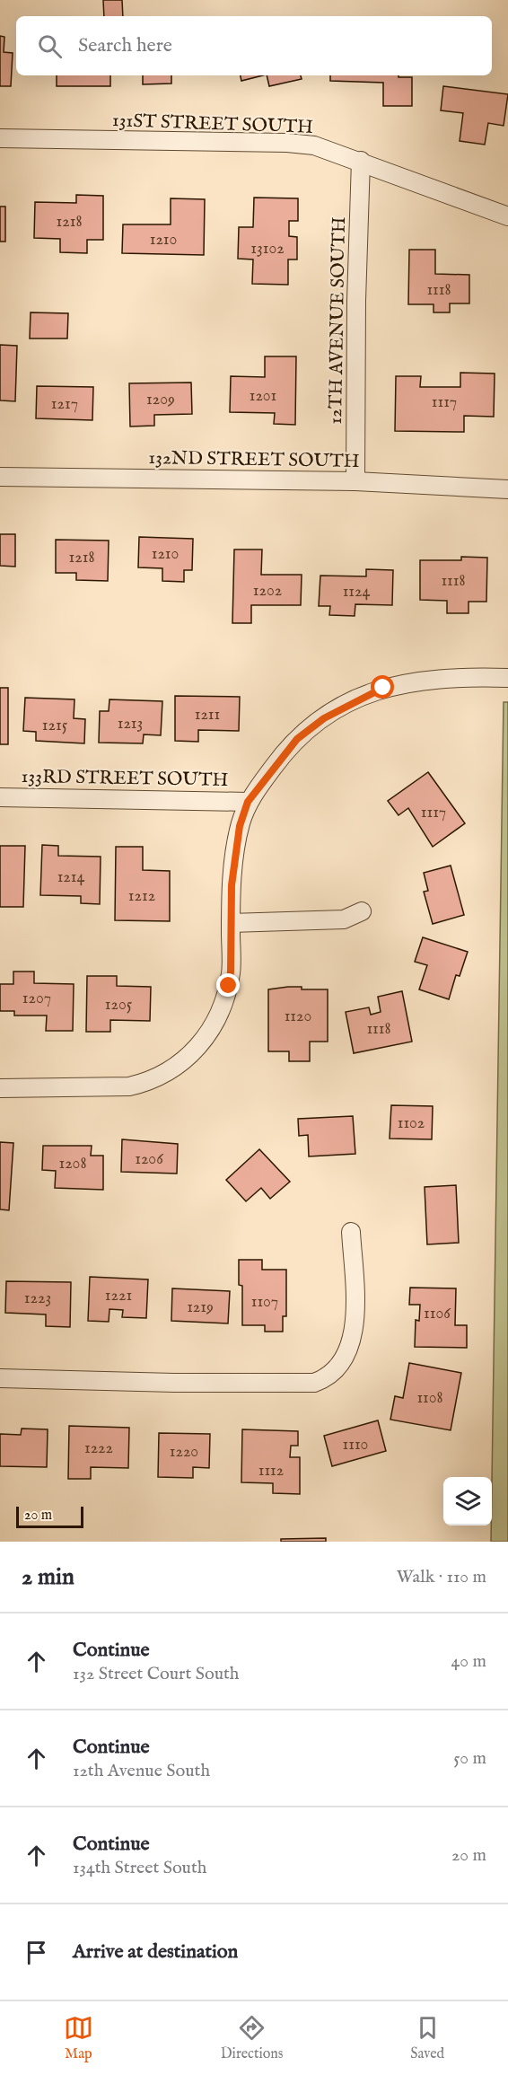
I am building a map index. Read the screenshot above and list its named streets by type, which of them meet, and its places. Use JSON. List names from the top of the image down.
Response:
{
  "streets": {
    "street": [
      "131ST STREET SOUTH",
      "12TH AVENUE SOUTH",
      "132ND STREET SOUTH",
      "133RD STREET SOUTH"
    ]
  },
  "crossings": [
    ["131ST STREET SOUTH", "12TH AVENUE SOUTH"],
    ["12TH AVENUE SOUTH", "132ND STREET SOUTH"]
  ],
  "house_numbers": [
    "1218",
    "1210",
    "13102",
    "1118",
    "1201",
    "1209",
    "1117",
    "1217",
    "1210",
    "1218",
    "1118",
    "1202",
    "1124",
    "1211",
    "1213",
    "1215",
    "1117",
    "1214",
    "1212",
    "1207",
    "1205",
    "1120",
    "1118",
    "1102",
    "1206",
    "1208",
    "1221",
    "1223",
    "1107",
    "1219",
    "1106",
    "1108",
    "1110",
    "1222",
    "1220",
    "1112"
  ],
  "scale_bar": "20 m",
  "page": {
    "search": "Search here",
    "scale": "20 m",
    "heading": ["2 min", "Walk · 110 m"],
    "list": [
      ["Continue", "132 Street Court South", "40 m"],
      ["Continue", "12th Avenue South", "50 m"],
      ["Continue", "134th Street South", "20 m"],
      "Arrive at destination"
    ],
    "nav": ["Map", "Directions", "Saved"]
  }
}
